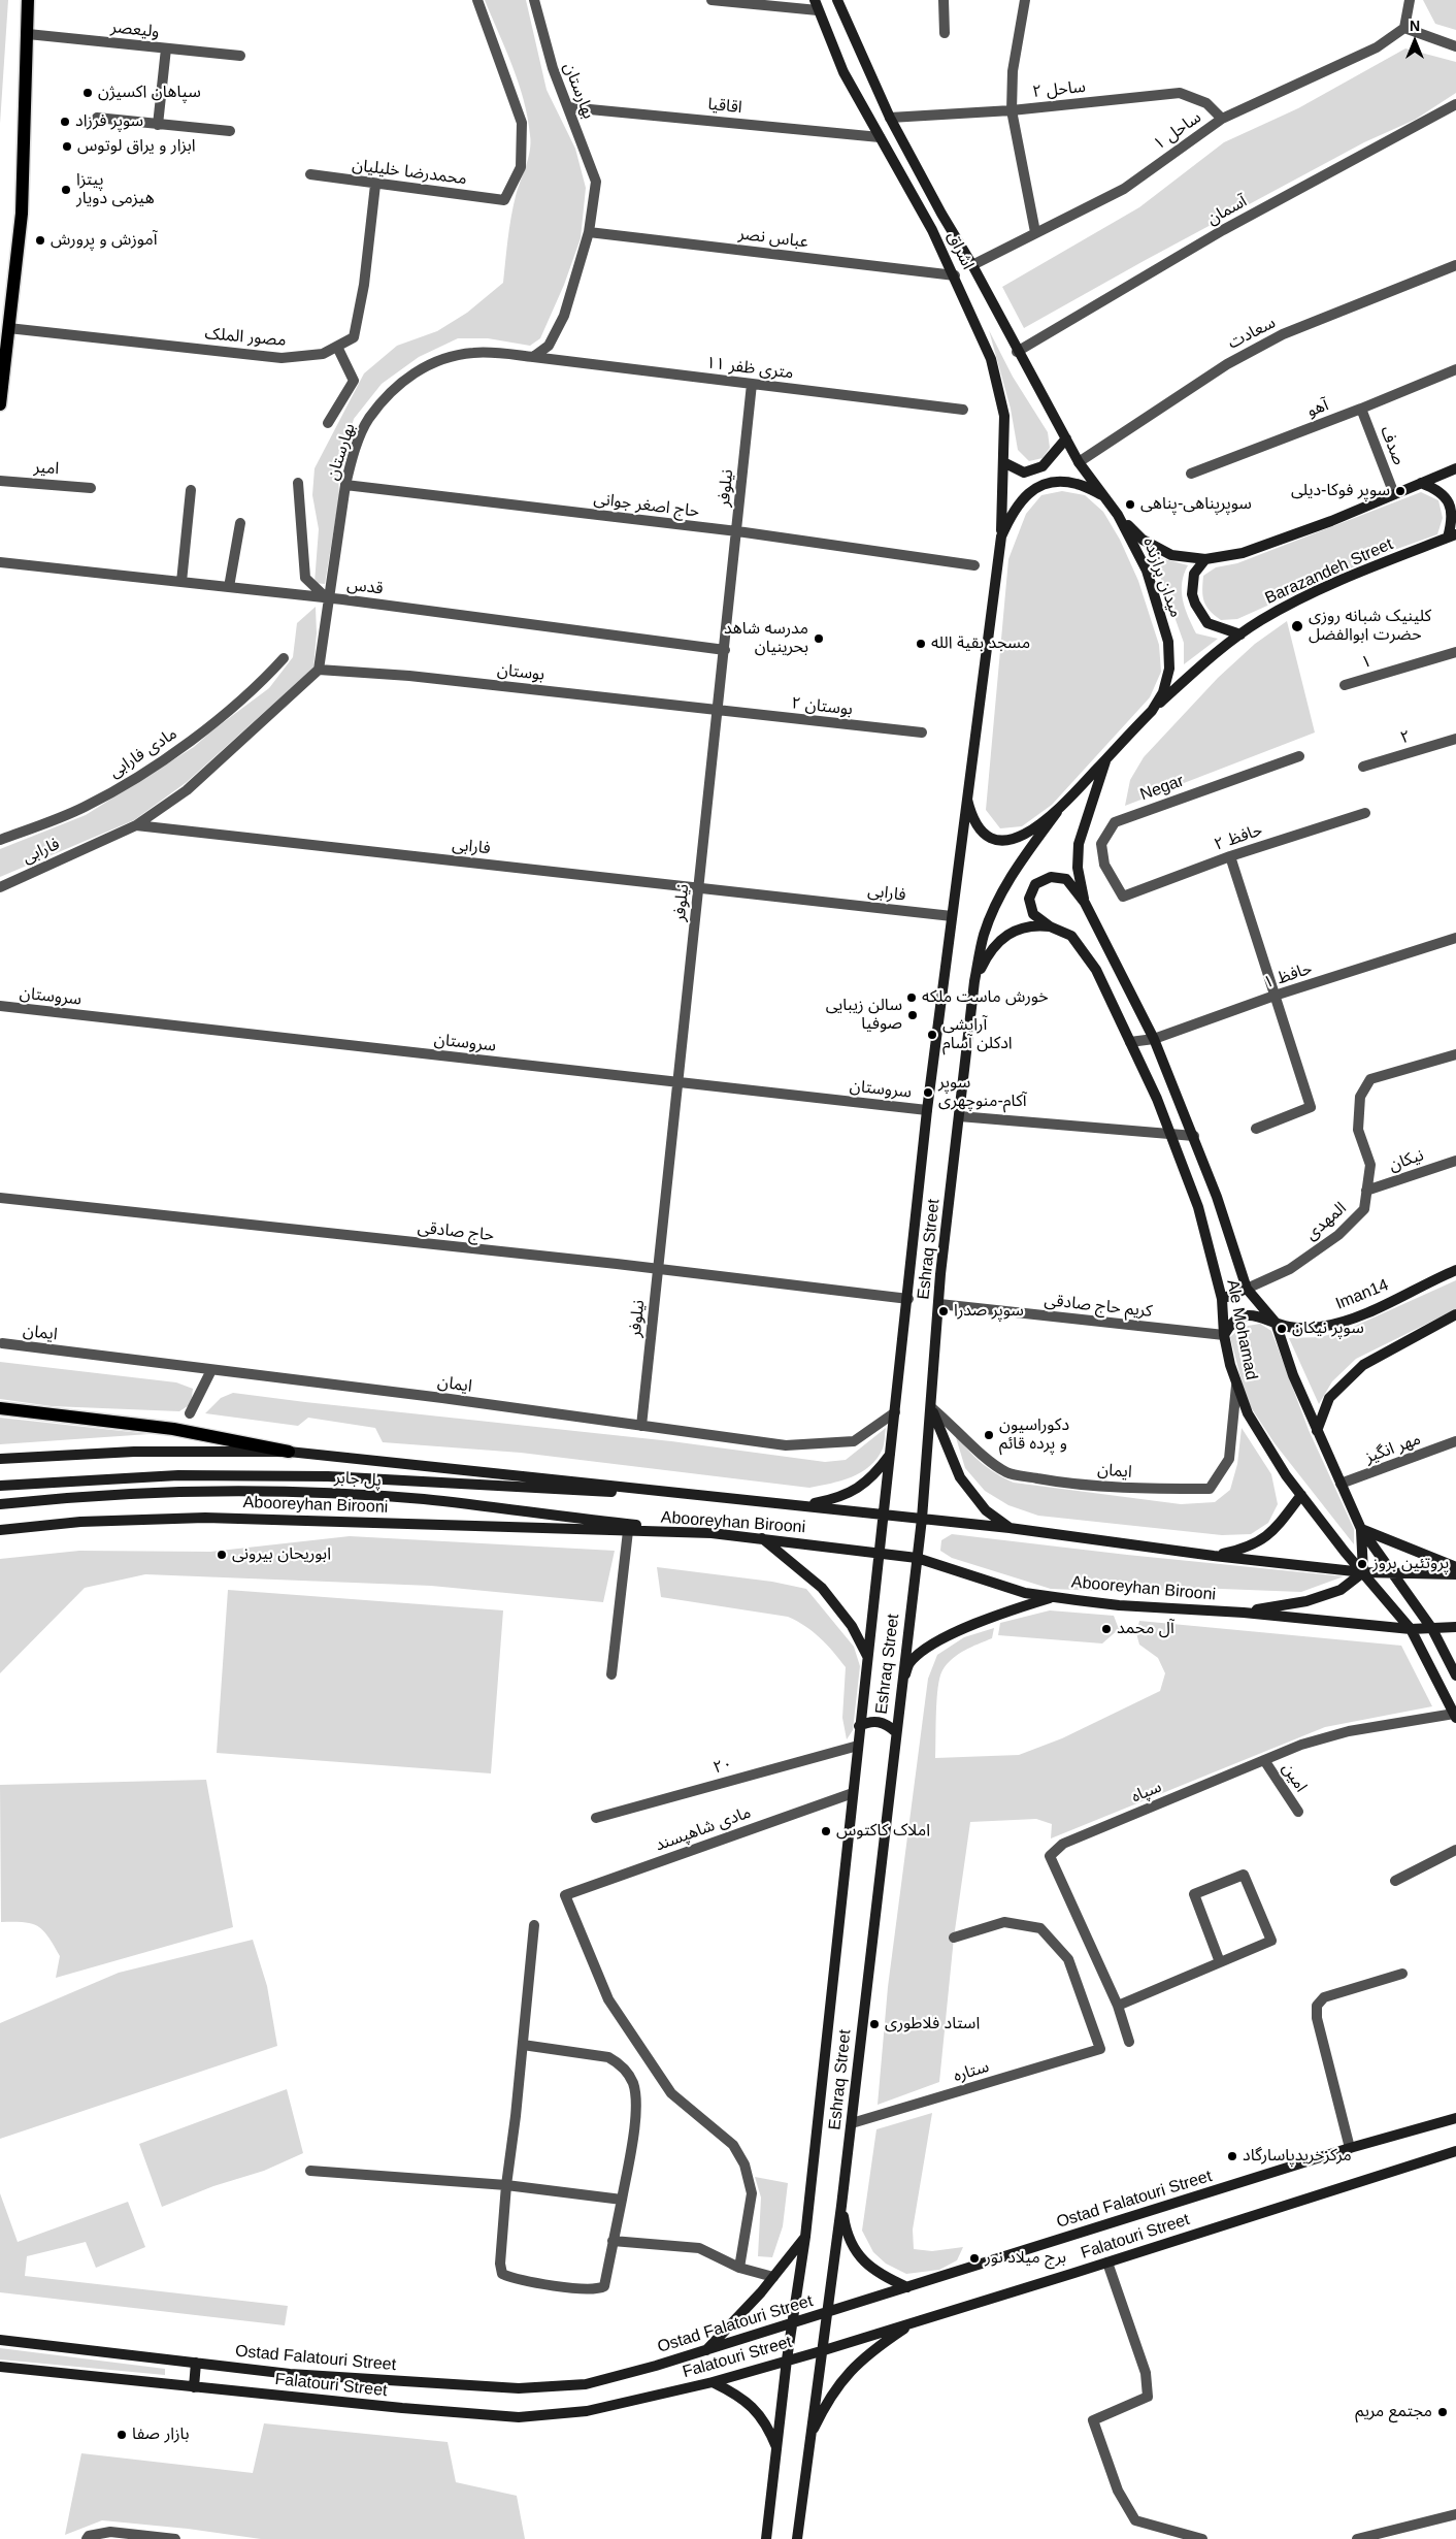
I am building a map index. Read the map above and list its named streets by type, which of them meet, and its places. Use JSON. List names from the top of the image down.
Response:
{
  "streets": {
    "main road": [
      "اشراق",
      "Barazandeh Street",
      "میدان برازنده",
      "Eshraq Street",
      "Iman14",
      "Ale Mohamad",
      "پل جابر",
      "Abooreyhan Birooni",
      "Ostad Falatouri Street",
      "Falatouri Street"
    ],
    "street": [
      "ولیعصر",
      "ساحل ۲",
      "بهارستان",
      "اقاقیا",
      "ساحل ۱",
      "محمدرضا خلیلیان",
      "آسمان",
      "عباس نصر",
      "سعادت",
      "مصور الملک",
      "۱۱ متری ظفر",
      "آهو",
      "صدف",
      "امیر",
      "نیلوفر",
      "حاج اصغر جوانی",
      "قدس",
      "۱",
      "بوستان",
      "بوستان ۲",
      "۲",
      "مادی فارابی",
      "Negar",
      "حافظ ۲",
      "فارابی",
      "حافظ ۱",
      "سروستان",
      "نیکان",
      "المهدی",
      "حاج صادقی",
      "کریم حاج صادقی",
      "ایمان",
      "مهر انگیز",
      "۲۰",
      "امین",
      "سپاه",
      "مادی شاهپسند",
      "ستاره"
    ]
  },
  "crossings": [
    ["ساحل ۲", "ساحل ۱"],
    ["ساحل ۲", "اشراق"],
    ["بهارستان", "اقاقیا"],
    ["بهارستان", "عباس نصر"],
    ["بهارستان", "۱۱ متری ظفر"],
    ["بهارستان", "حاج اصغر جوانی"],
    ["بهارستان", "قدس"],
    ["بهارستان", "بوستان"],
    ["اقاقیا", "اشراق"],
    ["ساحل ۱", "اشراق"],
    ["محمدرضا خلیلیان", "مصور الملک"],
    ["آسمان", "اشراق"],
    ["عباس نصر", "اشراق"],
    ["اشراق", "سعادت"],
    ["اشراق", "میدان برازنده"],
    ["۱۱ متری ظفر", "نیلوفر"],
    ["آهو", "صدف"],
    ["نیلوفر", "حاج اصغر جوانی"],
    ["نیلوفر", "قدس"],
    ["نیلوفر", "بوستان"],
    ["نیلوفر", "بوستان ۲"],
    ["نیلوفر", "فارابی"],
    ["نیلوفر", "سروستان"],
    ["نیلوفر", "حاج صادقی"],
    ["نیلوفر", "ایمان"],
    ["Barazandeh Street", "میدان برازنده"],
    ["میدان برازنده", "Eshraq Street"],
    ["بوستان", "بوستان ۲"],
    ["Negar", "حافظ ۲"],
    ["فارابی", "Eshraq Street"],
    ["حافظ ۱", "Ale Mohamad"],
    ["سروستان", "Eshraq Street"],
    ["نیکان", "المهدی"],
    ["المهدی", "Ale Mohamad"],
    ["حاج صادقی", "Eshraq Street"],
    ["Eshraq Street", "کریم حاج صادقی"],
    ["Eshraq Street", "ایمان"],
    ["Eshraq Street", "Abooreyhan Birooni"],
    ["Eshraq Street", "۲۰"],
    ["Eshraq Street", "مادی شاهپسند"],
    ["Eshraq Street", "ستاره"],
    ["Eshraq Street", "Ostad Falatouri Street"],
    ["Eshraq Street", "Falatouri Street"],
    ["Iman14", "کریم حاج صادقی"],
    ["Iman14", "Ale Mohamad"],
    ["کریم حاج صادقی", "Ale Mohamad"],
    ["Ale Mohamad", "ایمان"],
    ["Ale Mohamad", "مهر انگیز"],
    ["Ale Mohamad", "Abooreyhan Birooni"],
    ["Ale Mohamad", "سپاه"],
    ["پل جابر", "Abooreyhan Birooni"],
    ["امین", "سپاه"]
  ],
  "places": [
    "سپاهان اکسیژن",
    "سوپر فرزاد",
    "ابزار و یراق لوتوس",
    "پیتزا هیزمی دویار",
    "آموزش و پرورش",
    "سوپر فوکا-دیلی",
    "سوپرپناهی-پناهی",
    "کلینیک شبانه روزی حضرت ابوالفضل",
    "مدرسه شاهد بحرینیان",
    "مسجد بقیة الله",
    "خورش ماست ملکه",
    "سالن زیبایی صوفیا",
    "آرایشی ادکلن آسام",
    "سوپر آکام-منوچهری",
    "سوپر صدرا",
    "سوپر نیکان",
    "دکوراسیون و پرده قائم",
    "ابوریحان بیرونی",
    "پروتئین بروز",
    "آل محمد",
    "املاک کاکتوس",
    "استاد فلاطوری",
    "مرکزخریدپاسارگاد",
    "برج میلاد نور",
    "مجتمع مریم",
    "بازار صفا"
  ],
  "north": "top"
}
